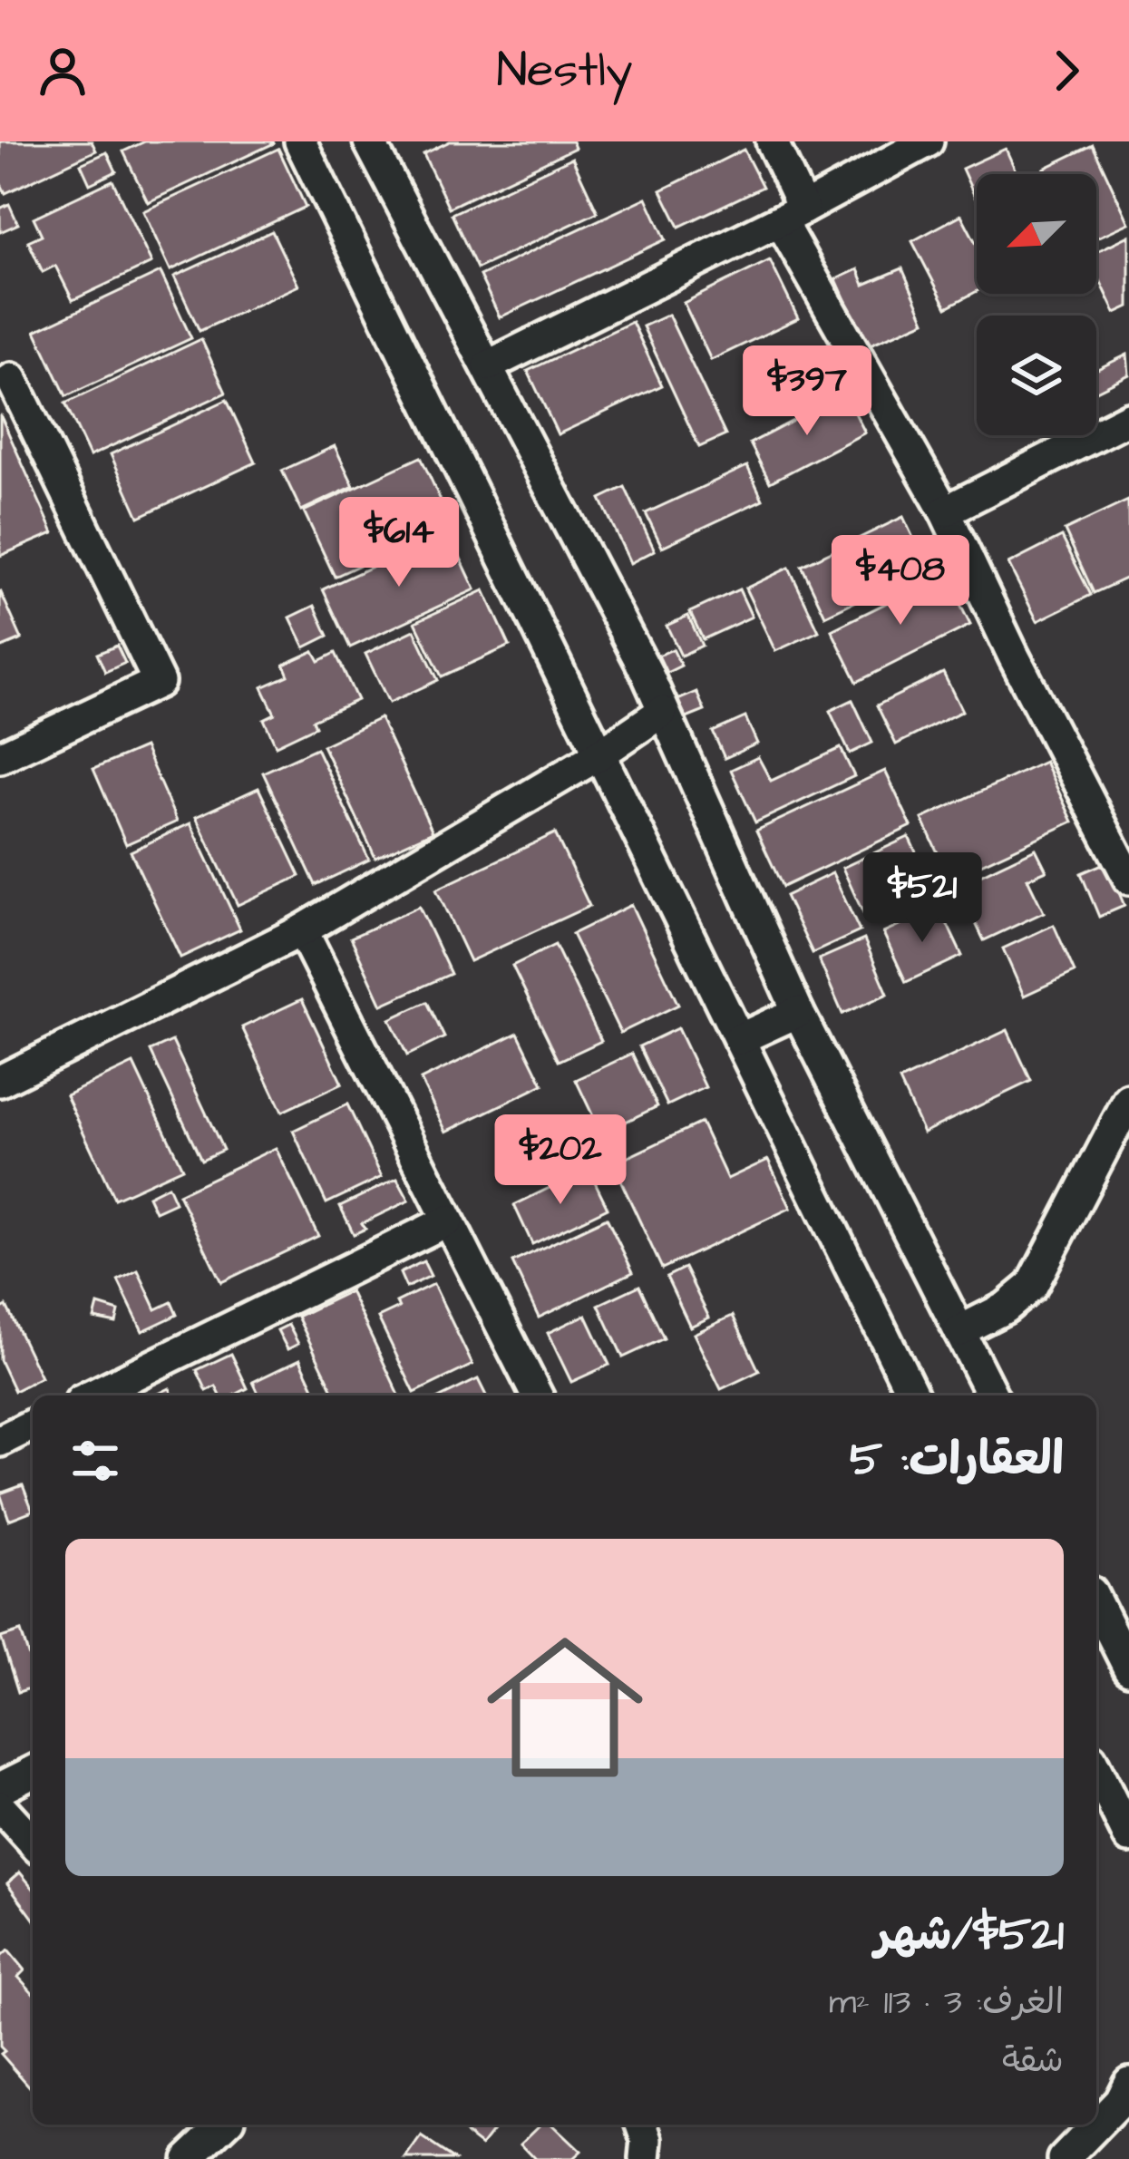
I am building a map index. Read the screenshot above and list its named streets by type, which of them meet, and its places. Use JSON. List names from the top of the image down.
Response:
{
  "north": "bottom left",
  "page": {
    "header": "Nestly",
    "price": [
      "$397",
      "$614",
      "$408",
      "$521",
      "$202"
    ],
    "heading": "العقارات: 5",
    "list": [
      {
        "name": "$521/شهر",
        "note": "الغرف: 3 · 113 m² · شقة"
      }
    ]
  }
}
